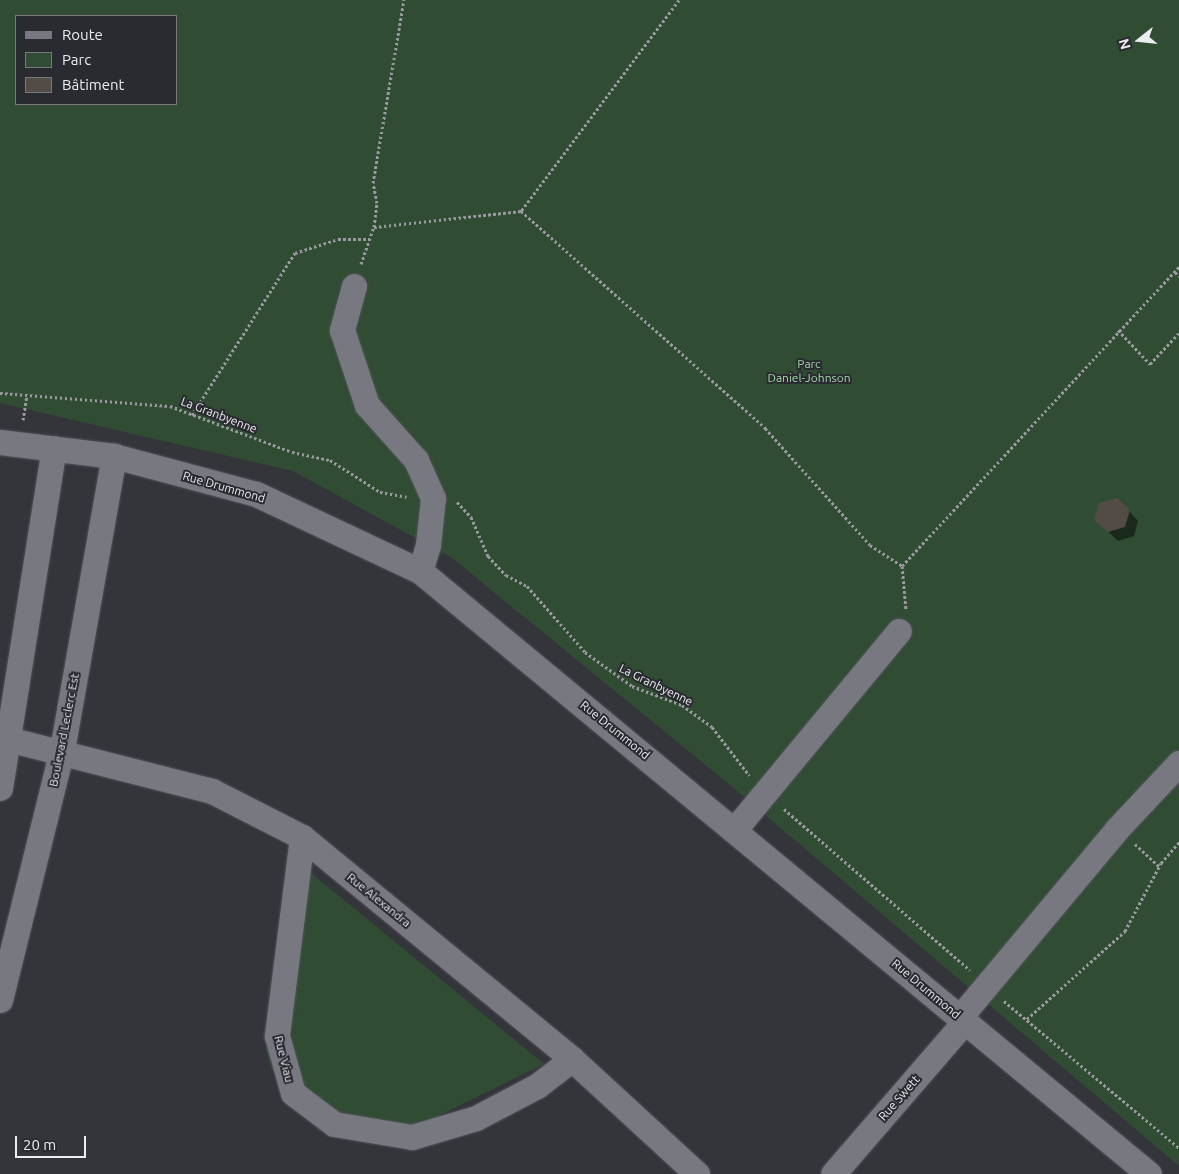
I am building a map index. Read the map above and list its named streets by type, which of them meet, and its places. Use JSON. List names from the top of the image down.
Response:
{
  "streets": {
    "street": [
      "Rue Drummond",
      "Boulevard Leclerc Est",
      "Rue Alexandra",
      "Rue Viau",
      "Rue Swett"
    ],
    "path": ["La Granbyenne"]
  },
  "crossings": [
    ["Rue Drummond", "Boulevard Leclerc Est"],
    ["Rue Drummond", "Rue Swett"],
    ["Boulevard Leclerc Est", "Rue Alexandra"],
    ["Rue Alexandra", "Rue Viau"]
  ],
  "parks": ["Parc Daniel-Johnson"],
  "legend": ["Route", "Parc", "Bâtiment"],
  "scale_bar": "20 m",
  "north": "left"
}
